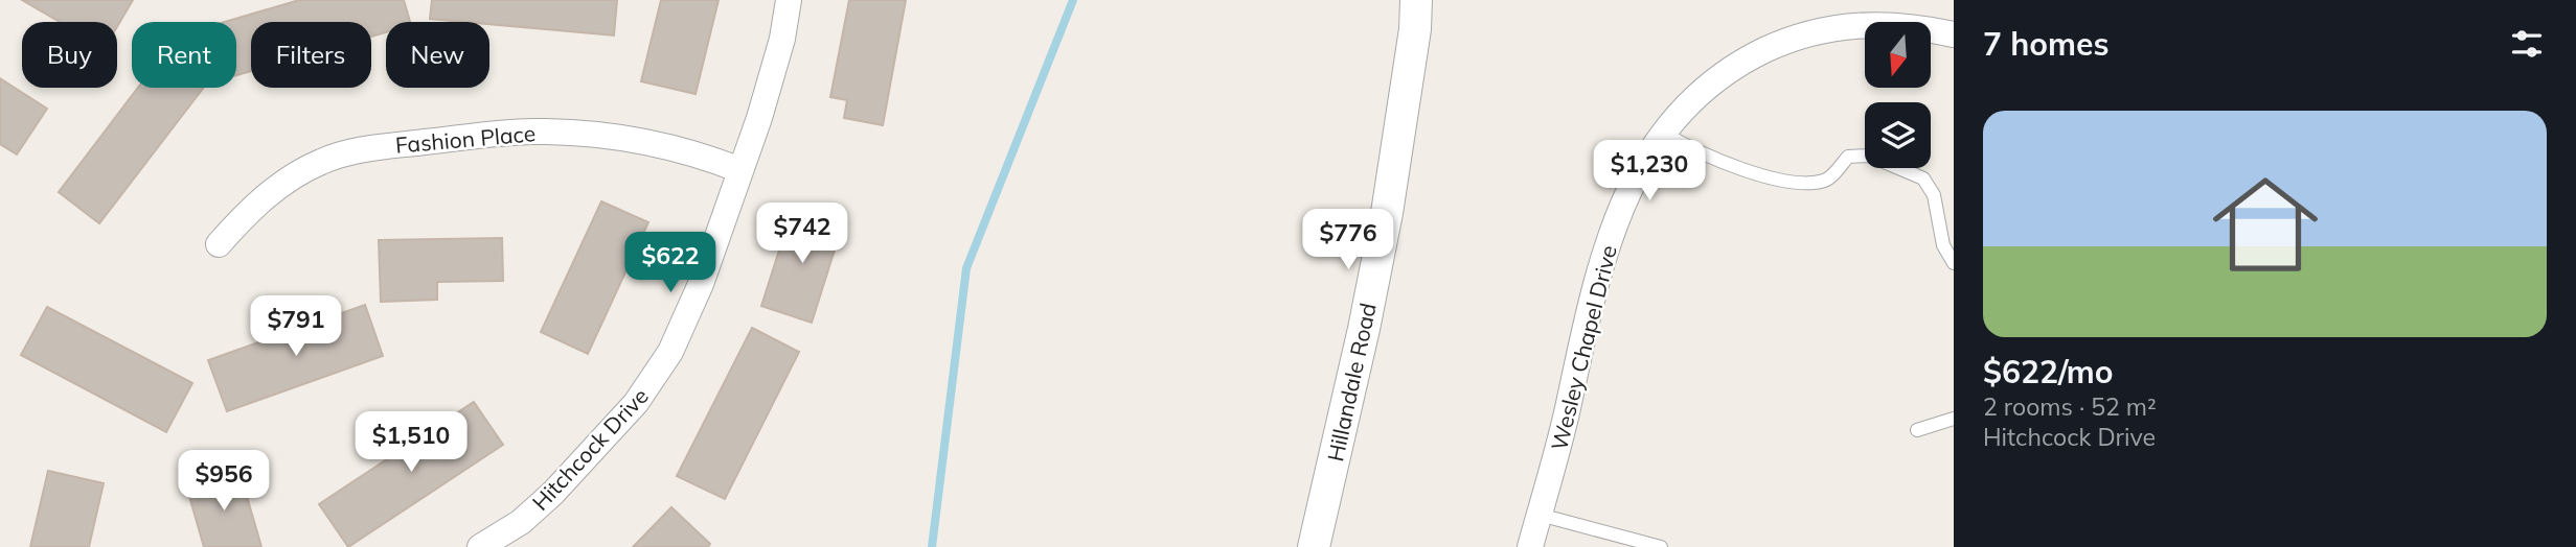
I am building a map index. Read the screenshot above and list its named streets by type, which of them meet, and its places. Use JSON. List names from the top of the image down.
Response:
{
  "streets": {
    "street": [
      "Fashion Place",
      "Wesley Chapel Drive",
      "Hillandale Road",
      "Hitchcock Drive"
    ]
  },
  "crossings": [
    ["Fashion Place", "Hitchcock Drive"]
  ],
  "north": "bottom",
  "page": {
    "heading": "7 homes",
    "chip": [
      "Buy",
      "Rent",
      "Filters",
      "New"
    ],
    "list": [
      {
        "name": "$622/mo",
        "note": "2 rooms · 52 m² · Hitchcock Drive"
      }
    ],
    "price": [
      "$1,230",
      "$742",
      "$776",
      "$622",
      "$791",
      "$1,510",
      "$956"
    ]
  }
}
